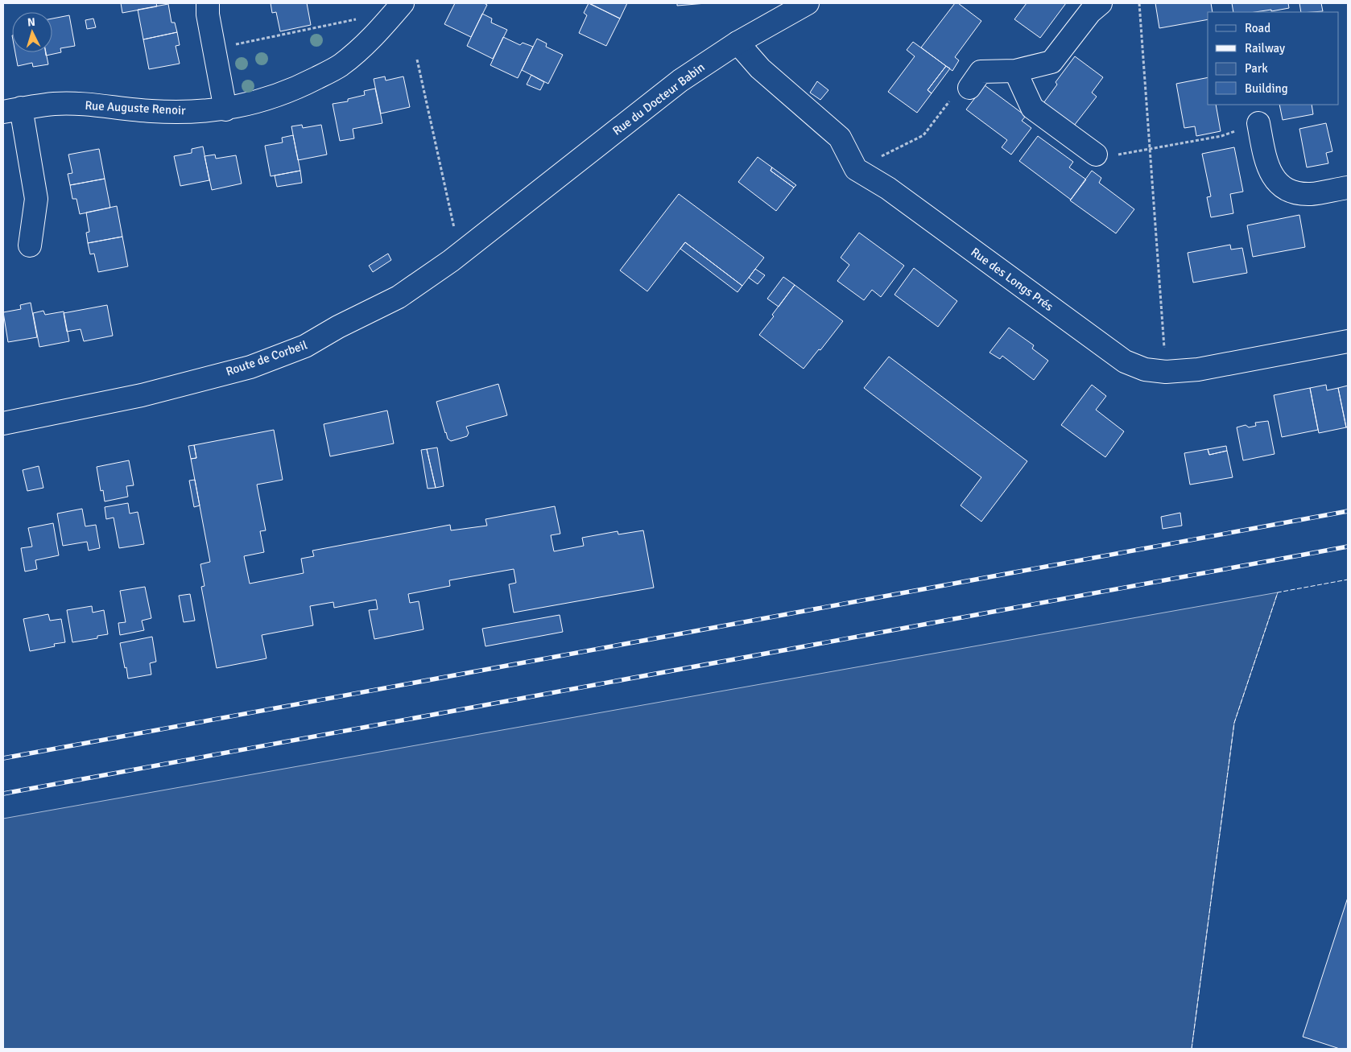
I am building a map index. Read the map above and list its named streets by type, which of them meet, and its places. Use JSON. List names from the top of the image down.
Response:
{
  "streets": {
    "street": [
      "Rue du Docteur Babin",
      "Rue Auguste Renoir",
      "Rue des Longs Prés",
      "Route de Corbeil"
    ]
  },
  "crossings": [
    ["Rue du Docteur Babin", "Route de Corbeil"]
  ],
  "legend": [
    "Road",
    "Railway",
    "Park",
    "Building"
  ],
  "north": "top"
}
